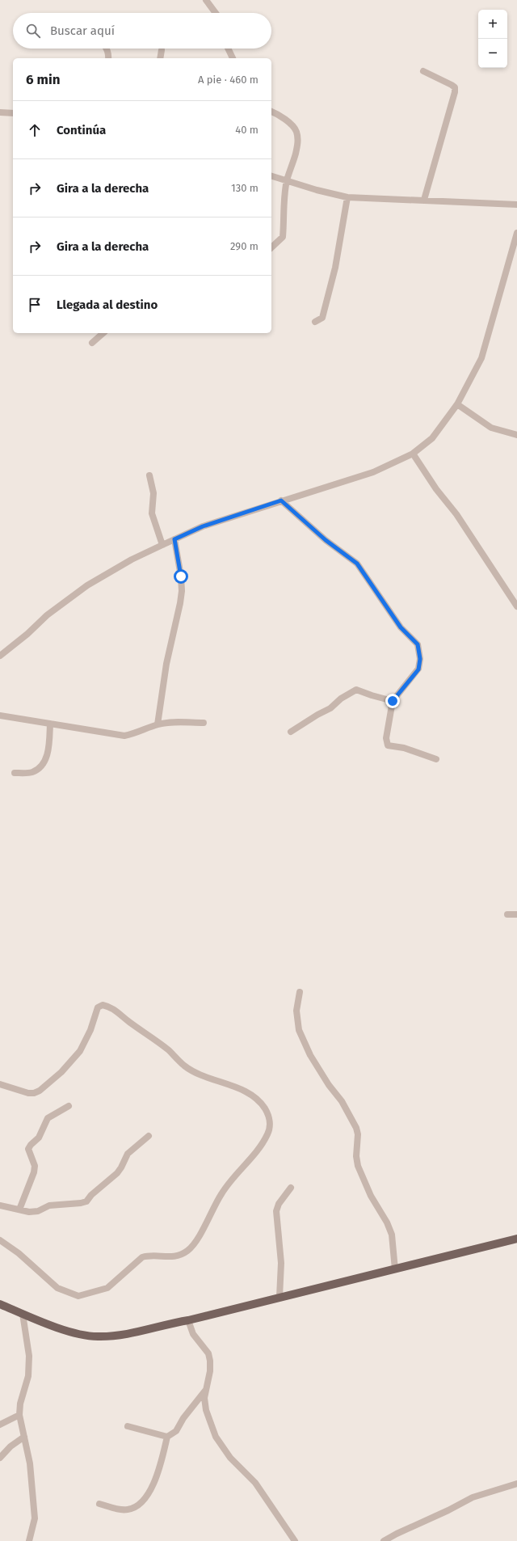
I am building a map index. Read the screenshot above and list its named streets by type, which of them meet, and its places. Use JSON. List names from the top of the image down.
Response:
{
  "page": {
    "map_buttons": ["+", "−"],
    "search": "Buscar aquí",
    "heading": ["6 min", "A pie · 460 m"],
    "list": [
      ["Continúa", "40 m"],
      ["Gira a la derecha", "130 m"],
      ["Gira a la derecha", "290 m"],
      "Llegada al destino"
    ]
  }
}
